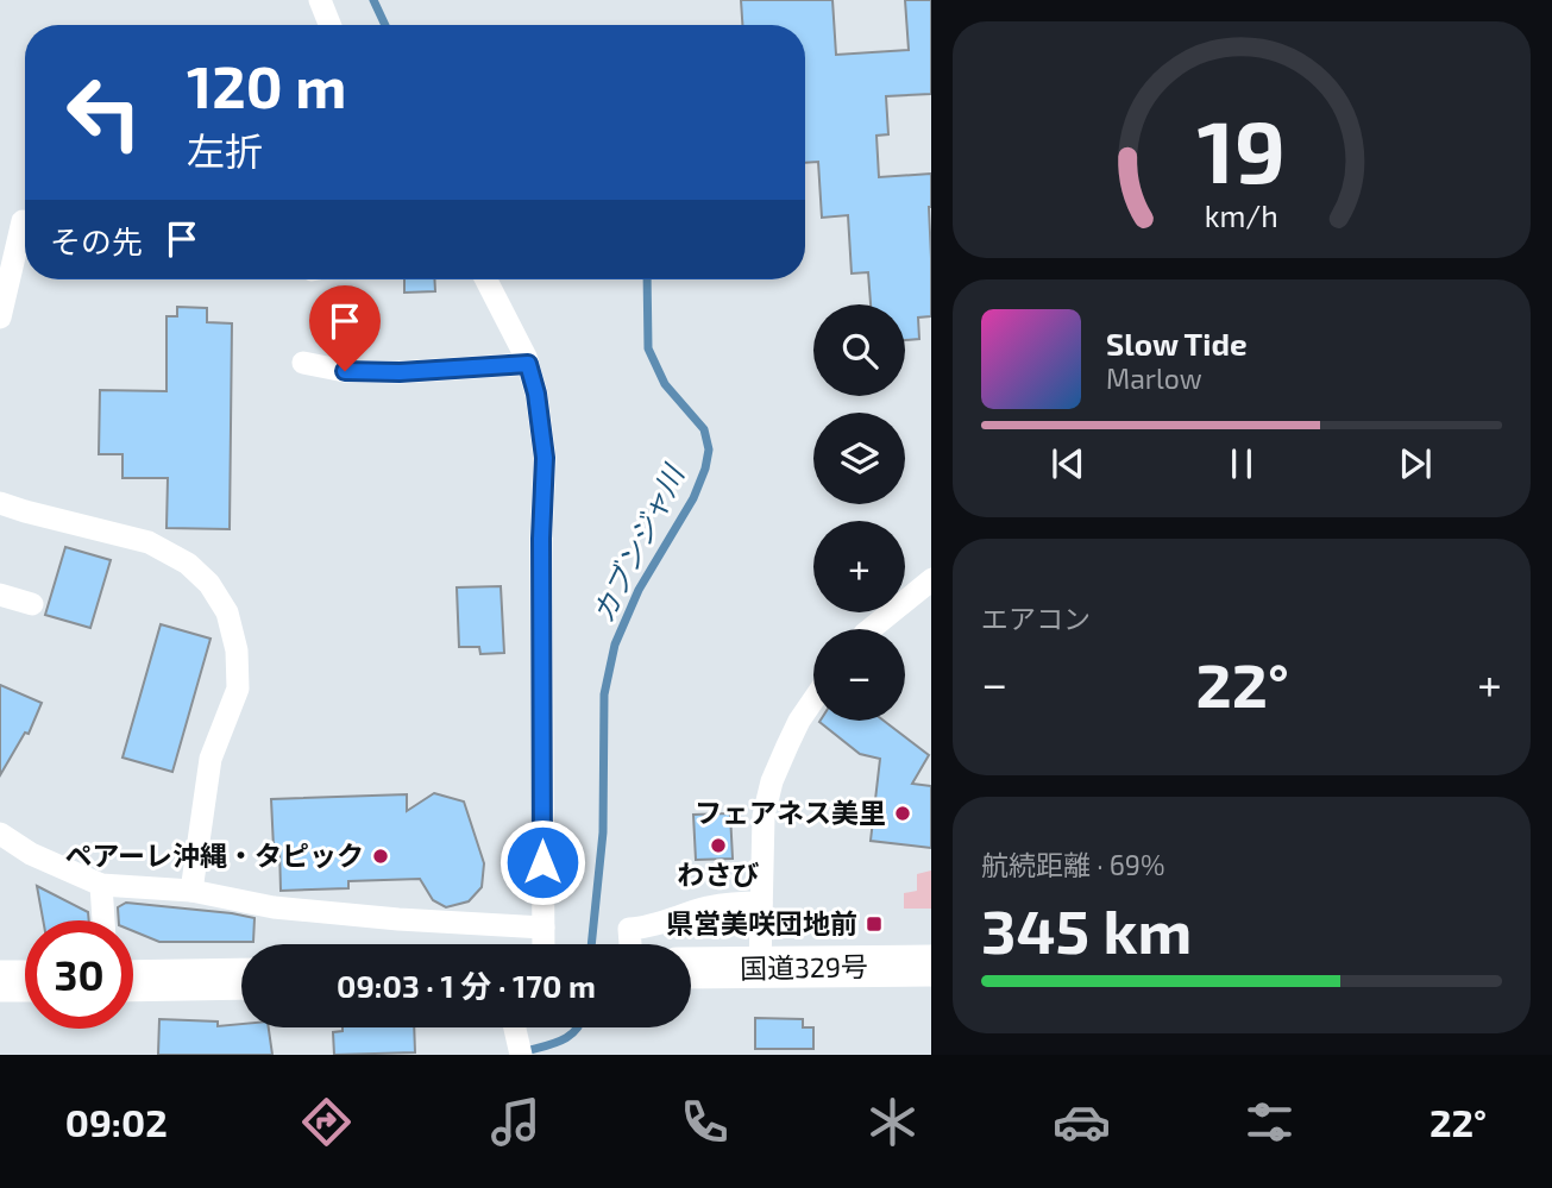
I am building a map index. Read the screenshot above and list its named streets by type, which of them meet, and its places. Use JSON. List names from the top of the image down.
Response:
{
  "streets": {
    "highway": ["国道329号"]
  },
  "water": ["カブンジャ川"],
  "places": {
    "other": ["フェアネス美里", "わさび", "ペアーレ沖縄・タピック"],
    "transit": ["県営美咲団地前"]
  },
  "page": {
    "turn": ["120 m", "左折"],
    "then": "その先",
    "map_buttons": ["+", "−"],
    "song": ["Slow Tide", "Marlow"],
    "tile": [
      "エアコン",
      ["航続距離 · 69%", "345 km"]
    ],
    "heat": ["−", "22°", "+"],
    "limit": "30",
    "trip": "09:03 · 1 分 · 170 m",
    "tabs": ["09:02", "22°"],
    "gauge": ["19", "km/h"]
  }
}
